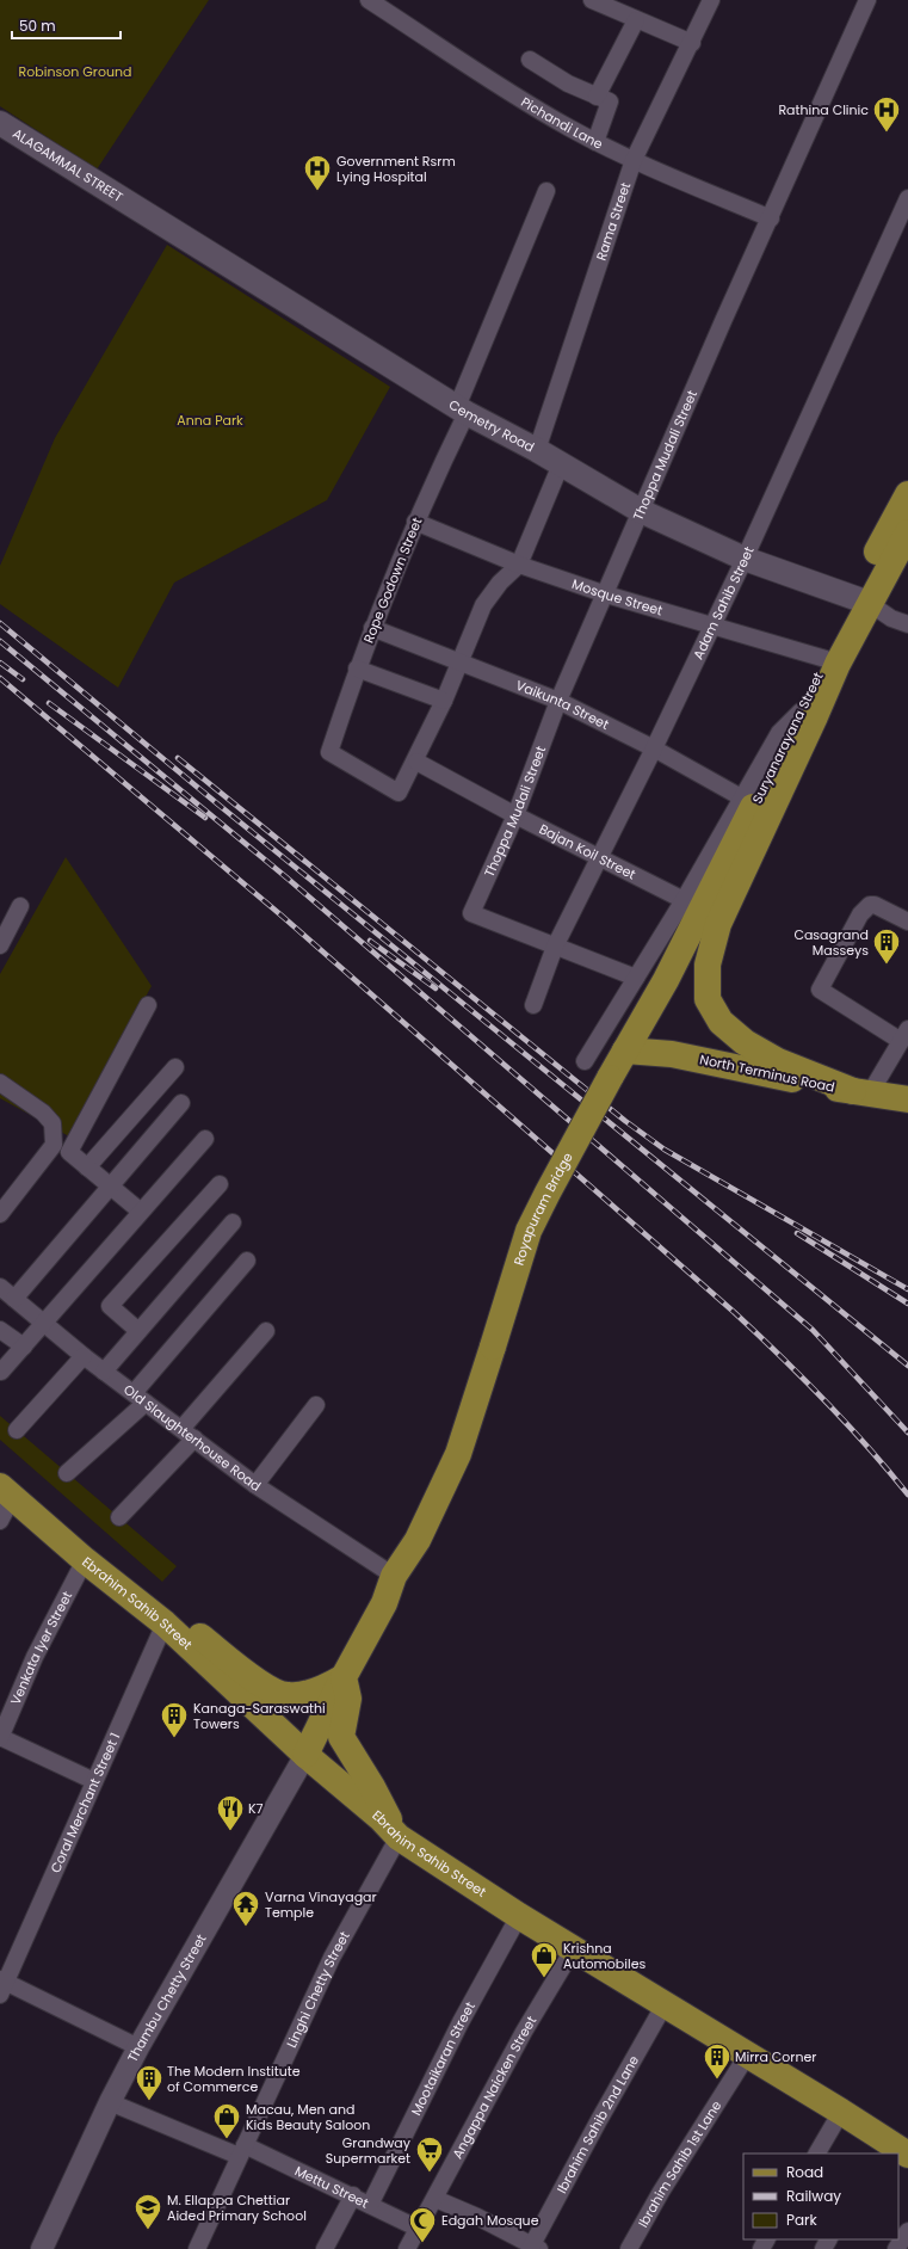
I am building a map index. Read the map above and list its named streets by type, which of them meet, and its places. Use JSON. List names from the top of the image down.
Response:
{
  "streets": {
    "main road": [
      "ALAGAMMAL STREET",
      "Cemetry Road",
      "Suryanarayana Street",
      "North Terminus Road",
      "Royapuram Bridge",
      "Ebrahim Sahib Street"
    ],
    "street": [
      "Pichandi Lane",
      "Rama Street",
      "Thoppa Mudali Street",
      "Rope Godown Street",
      "Mosque Street",
      "Adam Sahib Street",
      "Vaikunta Street",
      "Bajan Koil Street",
      "Old Slaughterhouse Road",
      "Venkata Iyer Street",
      "Coral Merchant Street 1",
      "Linghi Chetty Street",
      "Thambu Chetty Street",
      "Mootaikaran Street",
      "Angappa Naicken Street",
      "Ibrahim Sahib 2nd Lane",
      "Ibrahim Sahib 1st Lane",
      "Mettu Street"
    ]
  },
  "crossings": [
    ["Pichandi Lane", "Rama Street"],
    ["Pichandi Lane", "Thoppa Mudali Street"],
    ["ALAGAMMAL STREET", "Cemetry Road"],
    ["Rama Street", "Cemetry Road"],
    ["Cemetry Road", "Thoppa Mudali Street"],
    ["Cemetry Road", "Rope Godown Street"],
    ["Cemetry Road", "Adam Sahib Street"],
    ["Cemetry Road", "Suryanarayana Street"],
    ["Thoppa Mudali Street", "Mosque Street"],
    ["Thoppa Mudali Street", "Adam Sahib Street"],
    ["Thoppa Mudali Street", "Vaikunta Street"],
    ["Thoppa Mudali Street", "Bajan Koil Street"],
    ["Rope Godown Street", "Mosque Street"],
    ["Rope Godown Street", "Vaikunta Street"],
    ["Rope Godown Street", "Bajan Koil Street"],
    ["Mosque Street", "Adam Sahib Street"],
    ["Mosque Street", "Suryanarayana Street"],
    ["Adam Sahib Street", "Vaikunta Street"],
    ["Adam Sahib Street", "Bajan Koil Street"],
    ["Suryanarayana Street", "North Terminus Road"],
    ["Suryanarayana Street", "Royapuram Bridge"],
    ["North Terminus Road", "Royapuram Bridge"],
    ["Royapuram Bridge", "Old Slaughterhouse Road"],
    ["Royapuram Bridge", "Ebrahim Sahib Street"],
    ["Royapuram Bridge", "Thambu Chetty Street"],
    ["Ebrahim Sahib Street", "Venkata Iyer Street"],
    ["Ebrahim Sahib Street", "Coral Merchant Street 1"],
    ["Ebrahim Sahib Street", "Linghi Chetty Street"],
    ["Ebrahim Sahib Street", "Thambu Chetty Street"],
    ["Ebrahim Sahib Street", "Mootaikaran Street"],
    ["Ebrahim Sahib Street", "Angappa Naicken Street"],
    ["Ebrahim Sahib Street", "Ibrahim Sahib 2nd Lane"],
    ["Ebrahim Sahib Street", "Ibrahim Sahib 1st Lane"],
    ["Linghi Chetty Street", "Mettu Street"],
    ["Thambu Chetty Street", "Mettu Street"],
    ["Mootaikaran Street", "Mettu Street"],
    ["Angappa Naicken Street", "Mettu Street"]
  ],
  "parks": ["Robinson Ground", "Anna Park"],
  "places": {
    "hospital": ["Rathina Clinic", "Government Rsrm Lying Hospital"],
    "building": [
      "Casagrand Masseys",
      "Kanaga-Saraswathi Towers",
      "Mirra Corner",
      "The Modern Institute of Commerce"
    ],
    "restaurant": ["K7"],
    "temple": ["Varna Vinayagar Temple"],
    "shop": ["Krishna Automobiles", "Macau, Men and Kids Beauty Saloon"],
    "supermarket": ["Grandway Supermarket"],
    "school or university": ["M. Ellappa Chettiar Aided Primary School"],
    "mosque": ["Edgah Mosque"]
  },
  "legend": ["Road", "Railway", "Park"],
  "scale_bar": "50 m"
}
